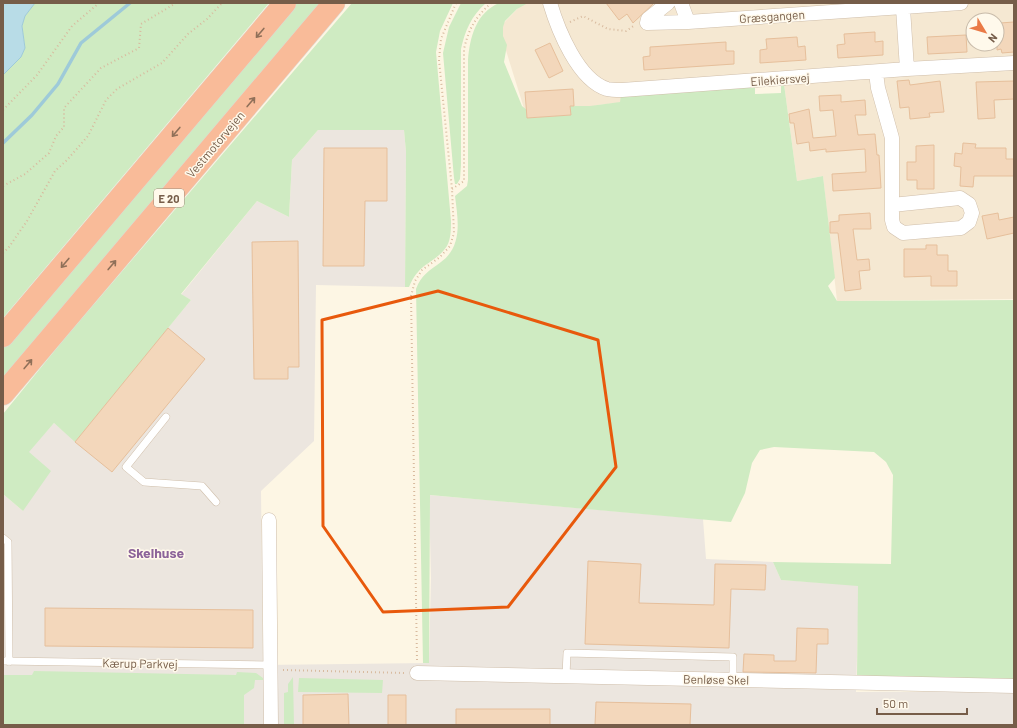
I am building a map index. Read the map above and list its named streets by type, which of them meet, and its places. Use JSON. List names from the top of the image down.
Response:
{
  "streets": {
    "highway": ["Vestmotorvejen", "E 20"],
    "street": ["Græsgangen", "Eilekiersvej", "Benløse Skel"],
    "lane": ["Kærup Parkvej"]
  },
  "districts": ["Skelhuse"],
  "scale_bar": "50 m",
  "north": "bottom right"
}
